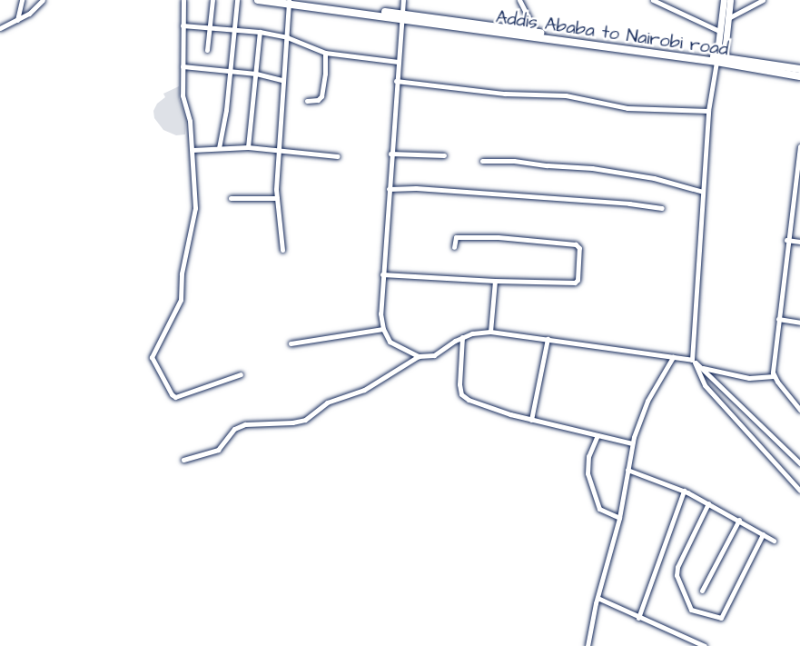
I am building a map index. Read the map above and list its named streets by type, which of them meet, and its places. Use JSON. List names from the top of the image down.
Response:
{
  "streets": {
    "highway": ["Addis Ababa to Nairobi road"]
  }
}
